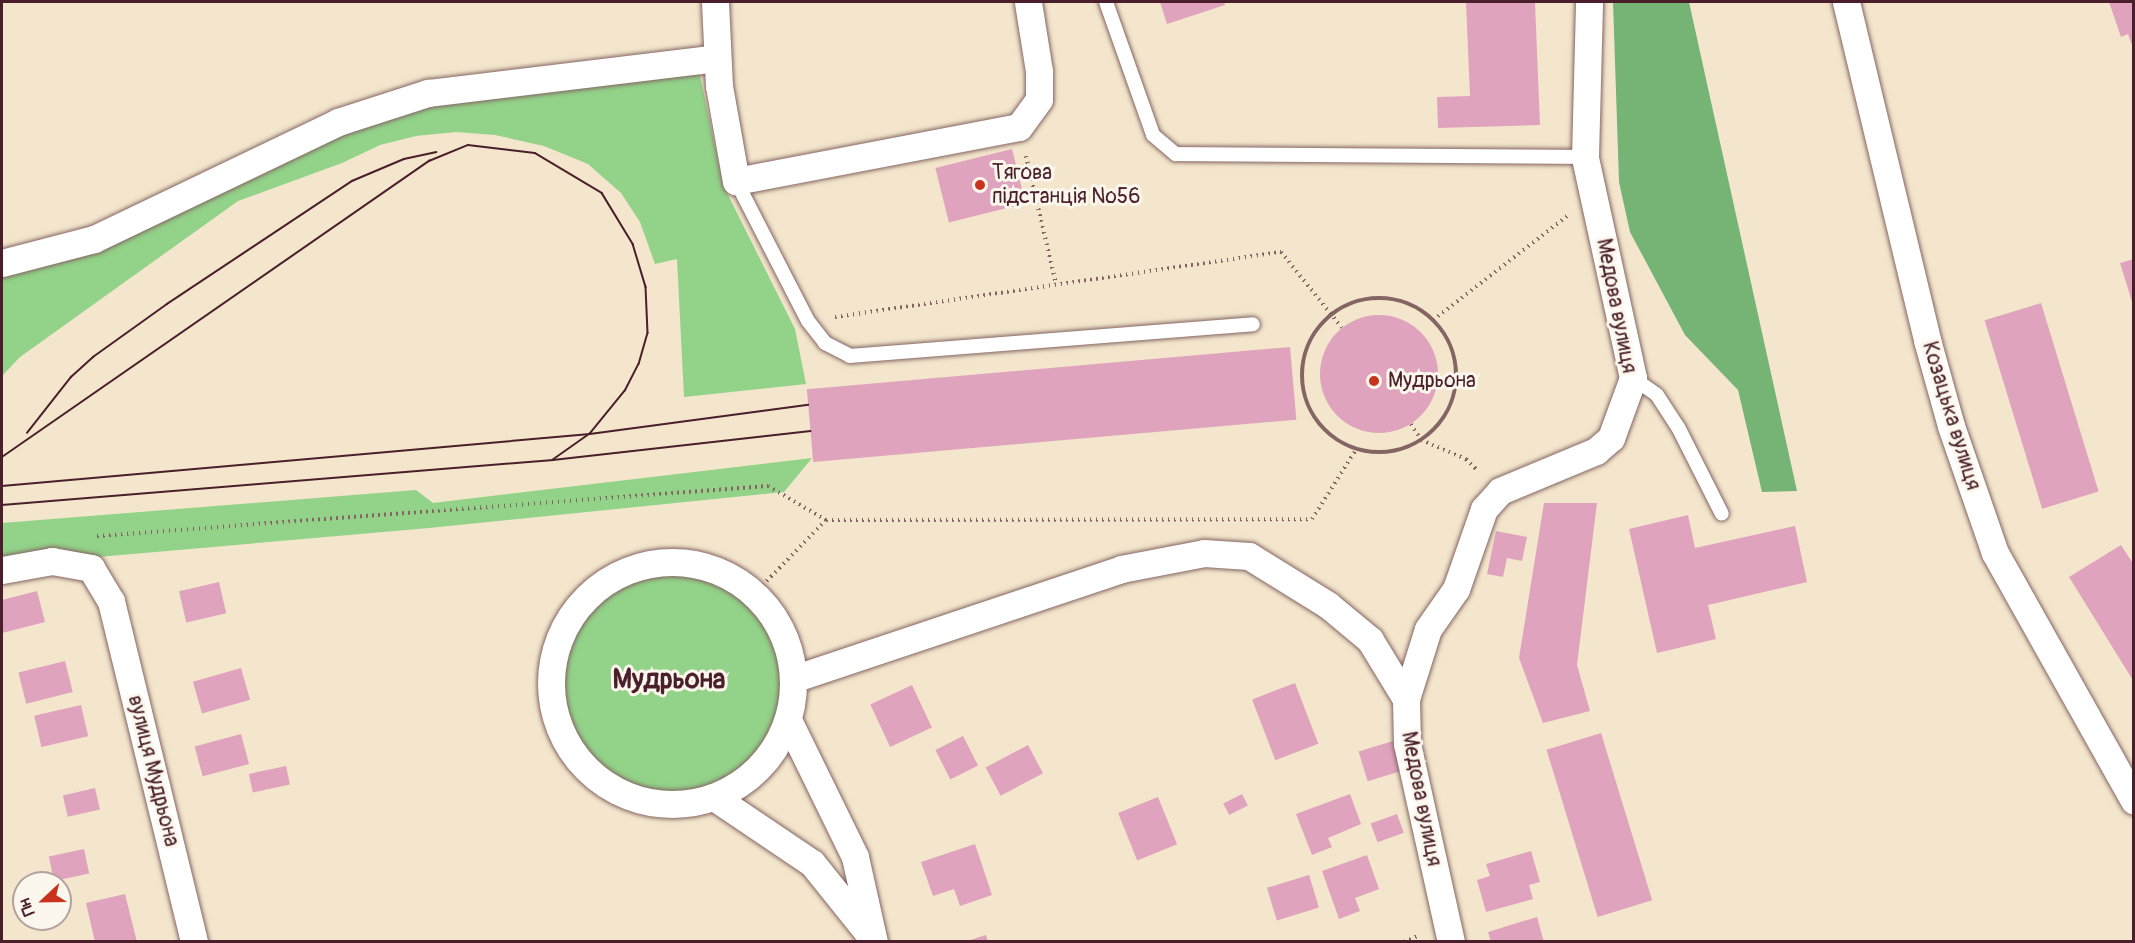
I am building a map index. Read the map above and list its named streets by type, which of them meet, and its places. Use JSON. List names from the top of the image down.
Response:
{
  "streets": {
    "street": ["Медова вулиця", "Козацька вулиця", "вулиця Мудрьона"]
  },
  "districts": ["Мудрьона"],
  "places": ["Тягова підстанція №56", "Мудрьона"],
  "north": "left"
}
